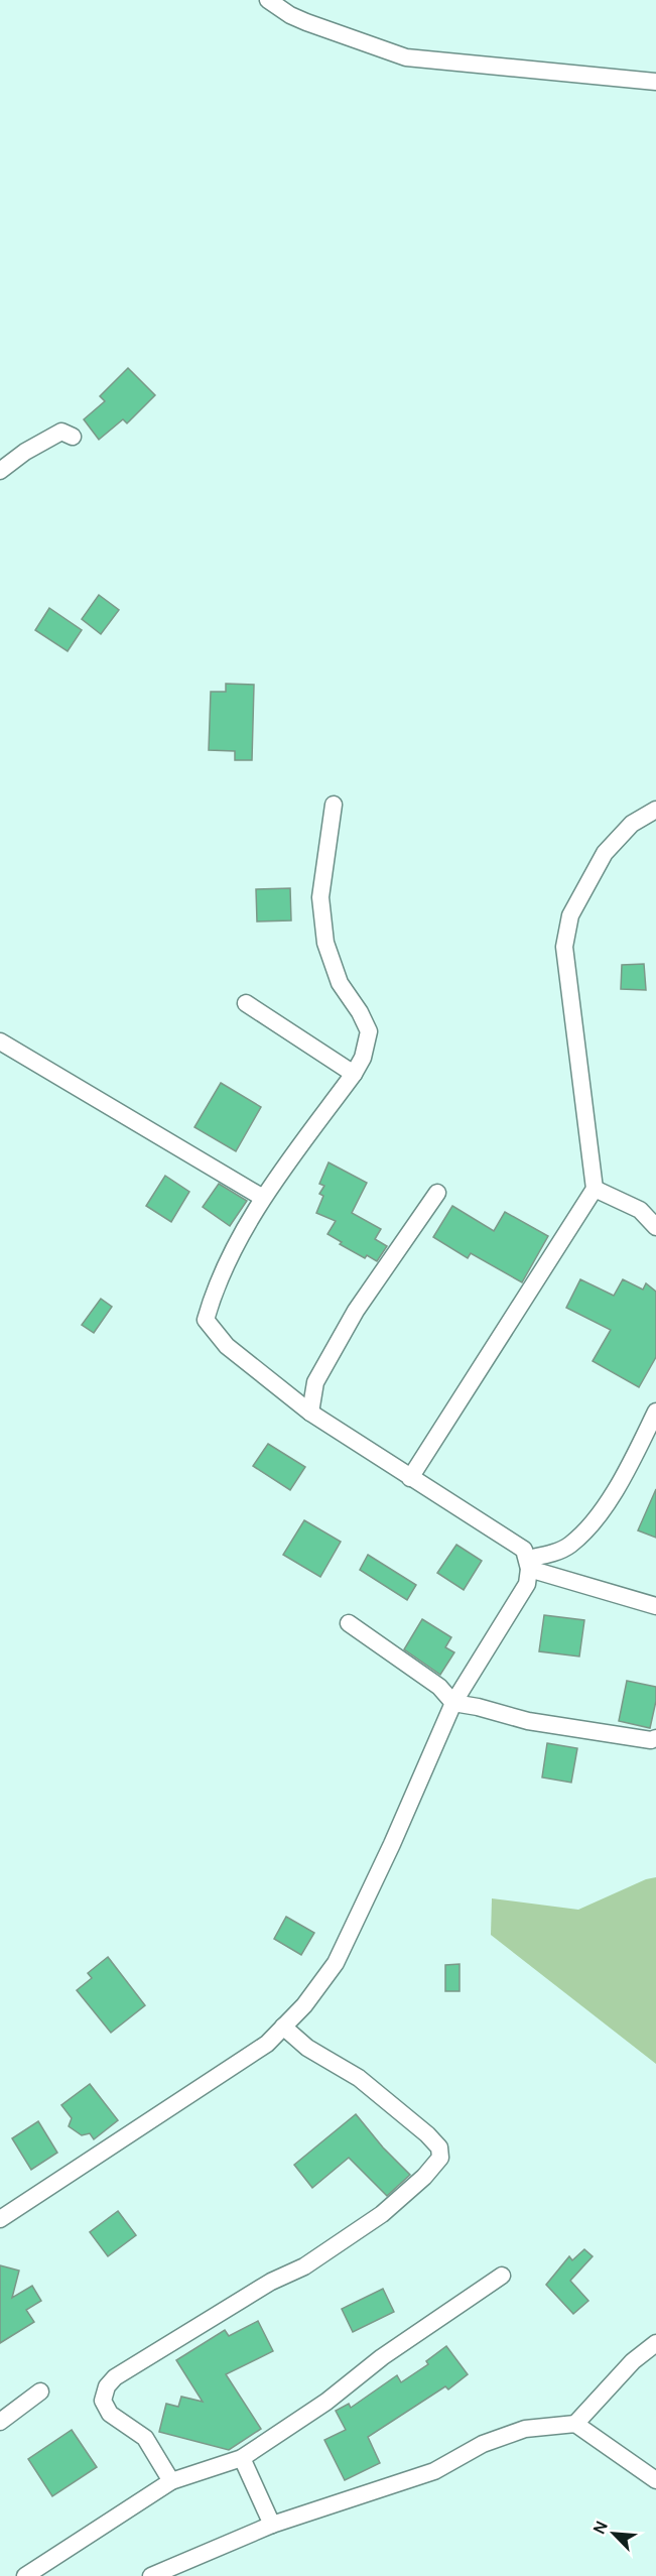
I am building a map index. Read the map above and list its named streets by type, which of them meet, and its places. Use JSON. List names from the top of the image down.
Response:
{
  "north": "top left"
}
